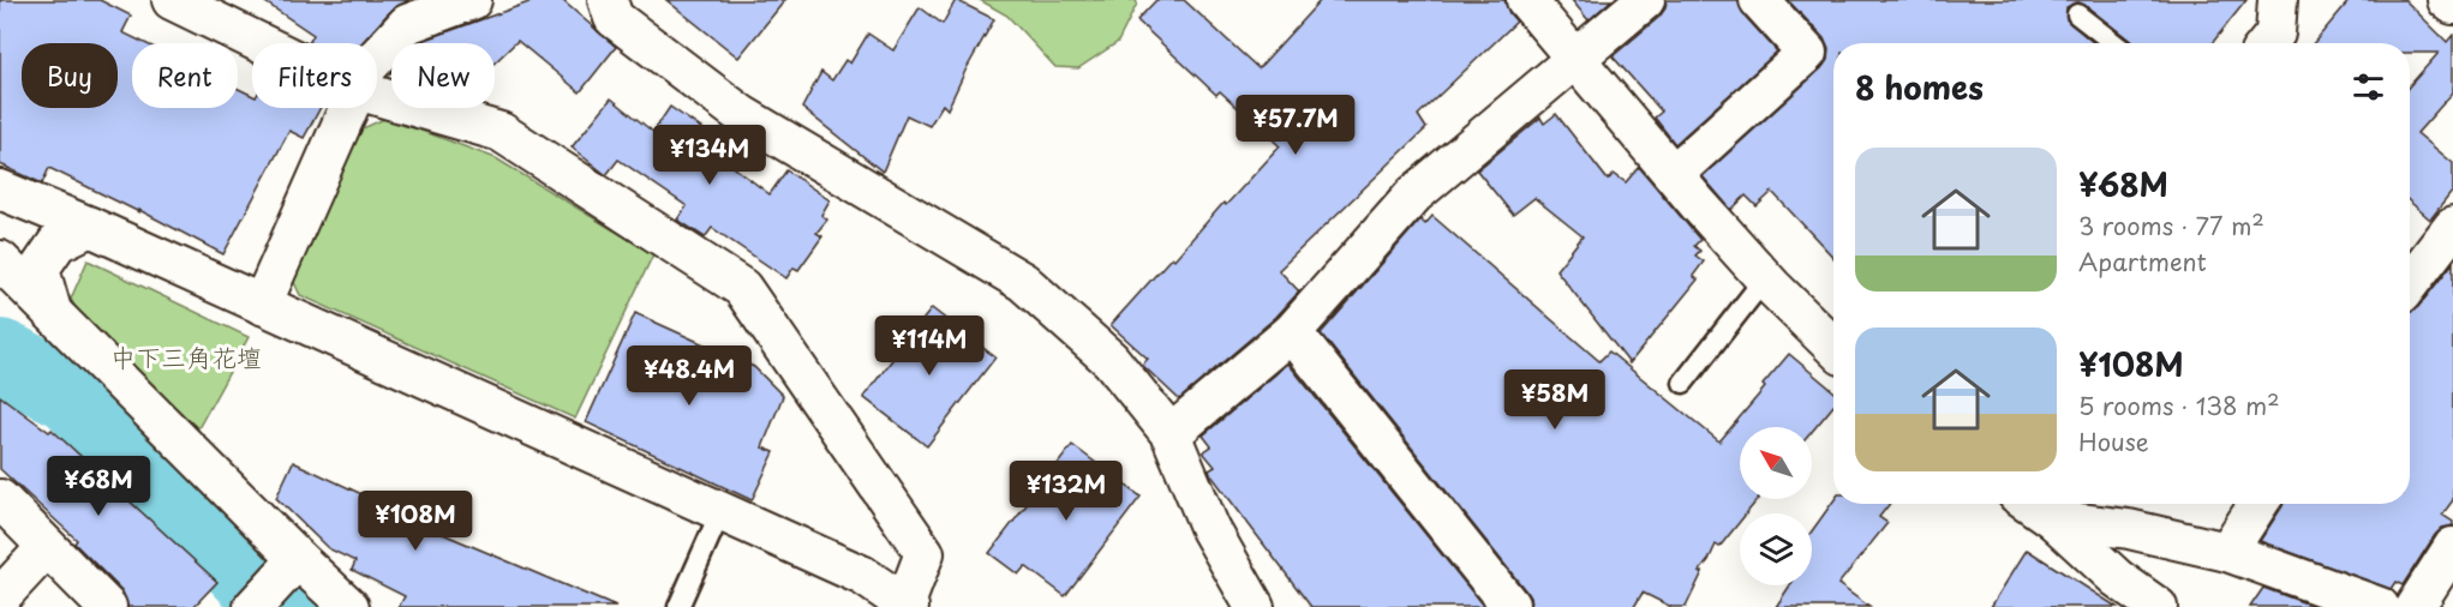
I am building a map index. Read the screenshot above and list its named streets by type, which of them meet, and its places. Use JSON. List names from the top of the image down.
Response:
{
  "parks": ["中下三角花壇"],
  "north": "top left",
  "page": {
    "chip": [
      "Buy",
      "Rent",
      "Filters",
      "New"
    ],
    "heading": "8 homes",
    "price": [
      "¥57.7M",
      "¥134M",
      "¥114M",
      "¥48.4M",
      "¥58M",
      "¥68M",
      "¥132M",
      "¥108M"
    ],
    "list": [
      {
        "name": "¥68M",
        "note": "3 rooms · 77 m² · Apartment"
      },
      {
        "name": "¥108M",
        "note": "5 rooms · 138 m² · House"
      }
    ]
  }
}
